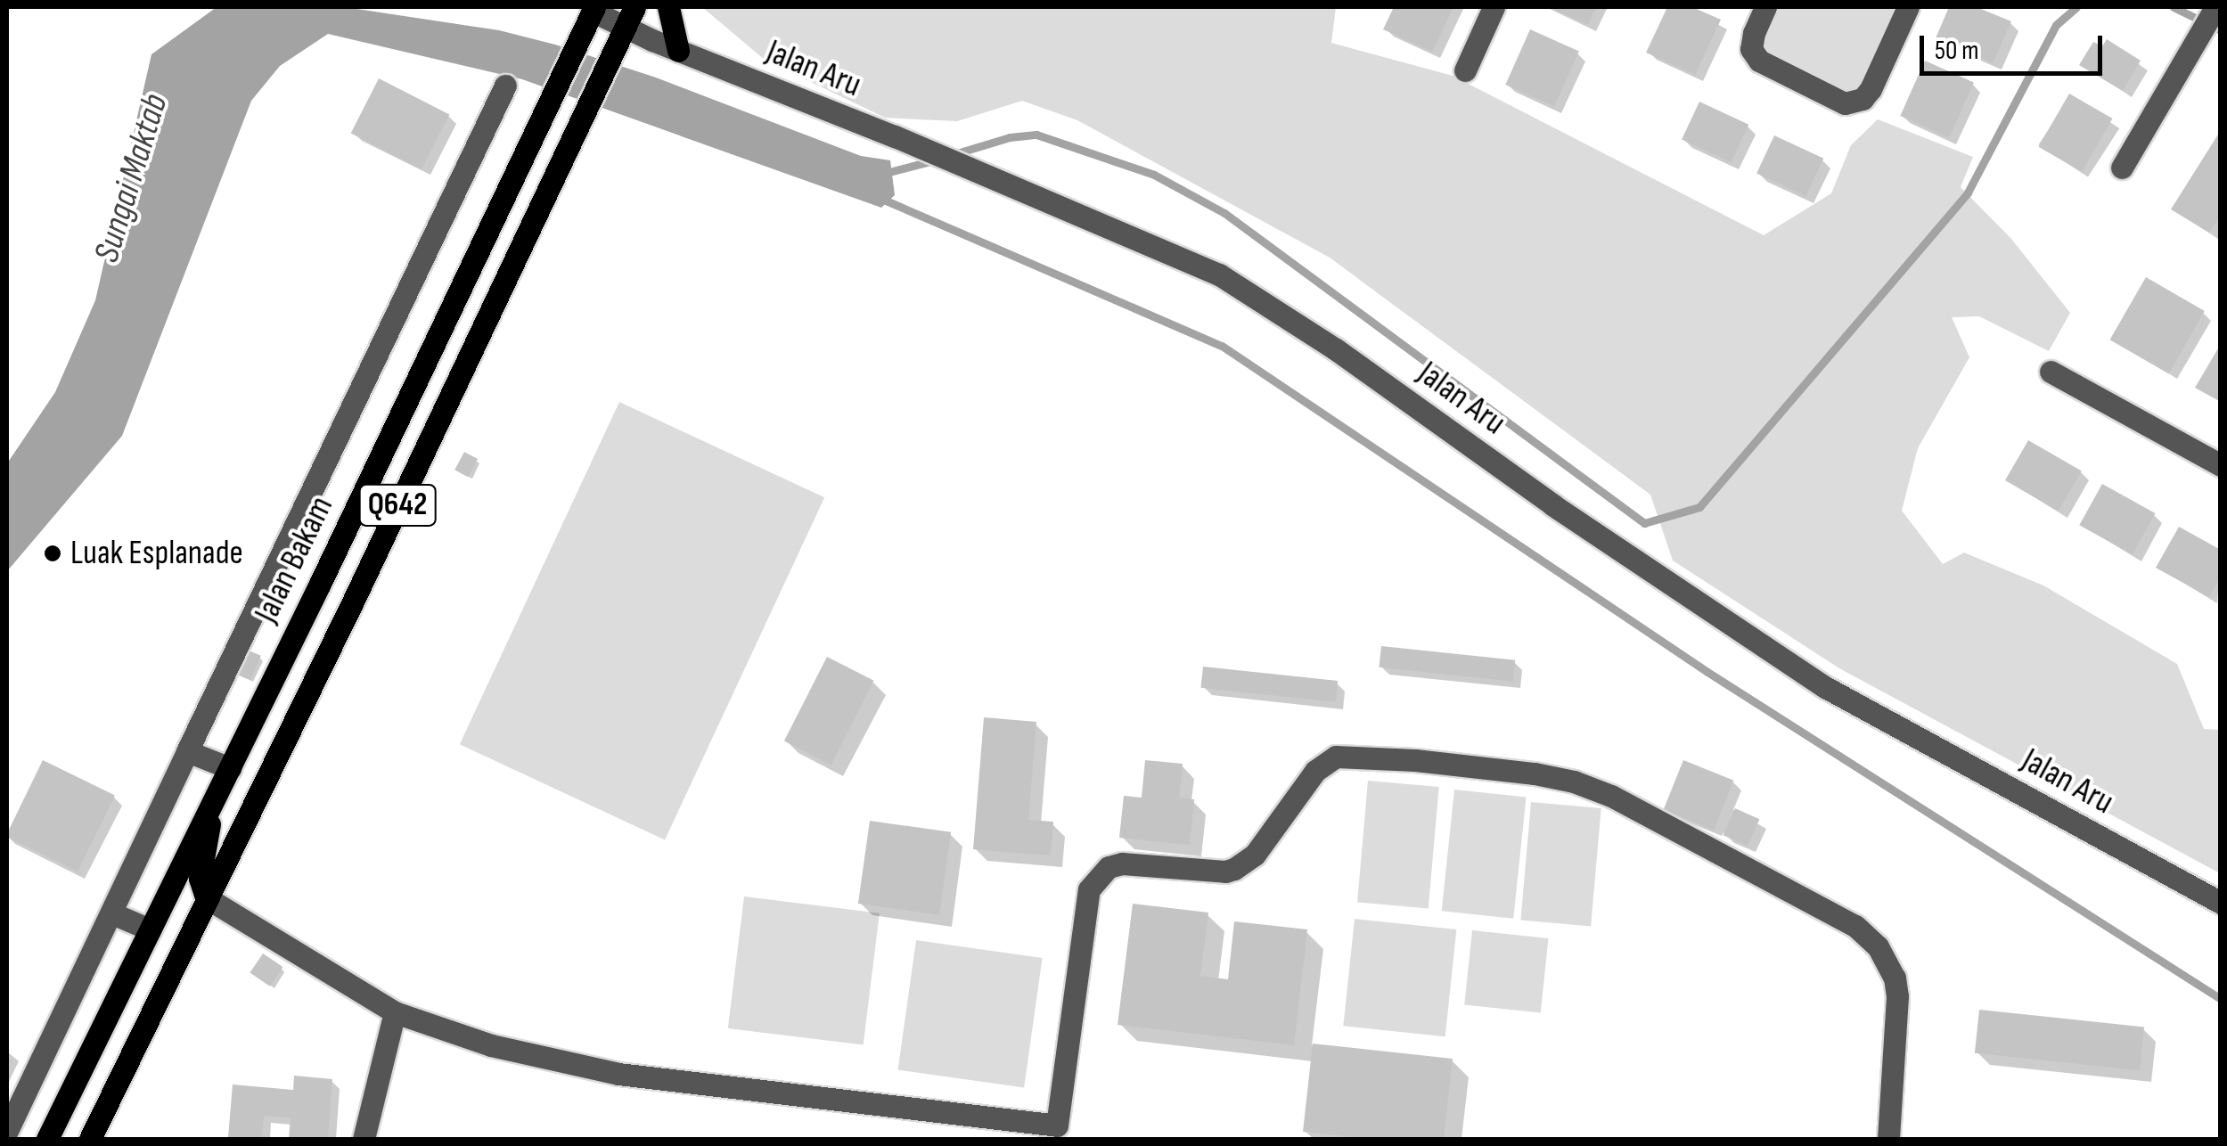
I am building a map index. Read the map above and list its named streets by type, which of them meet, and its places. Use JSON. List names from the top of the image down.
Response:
{
  "streets": {
    "main road": ["Q642", "Jalan Bakam"],
    "street": ["Jalan Aru"]
  },
  "crossings": [
    ["Jalan Aru", "Jalan Bakam"]
  ],
  "water": ["Sungai Maktab"],
  "places": ["Luak Esplanade"],
  "scale_bar": "50 m"
}
